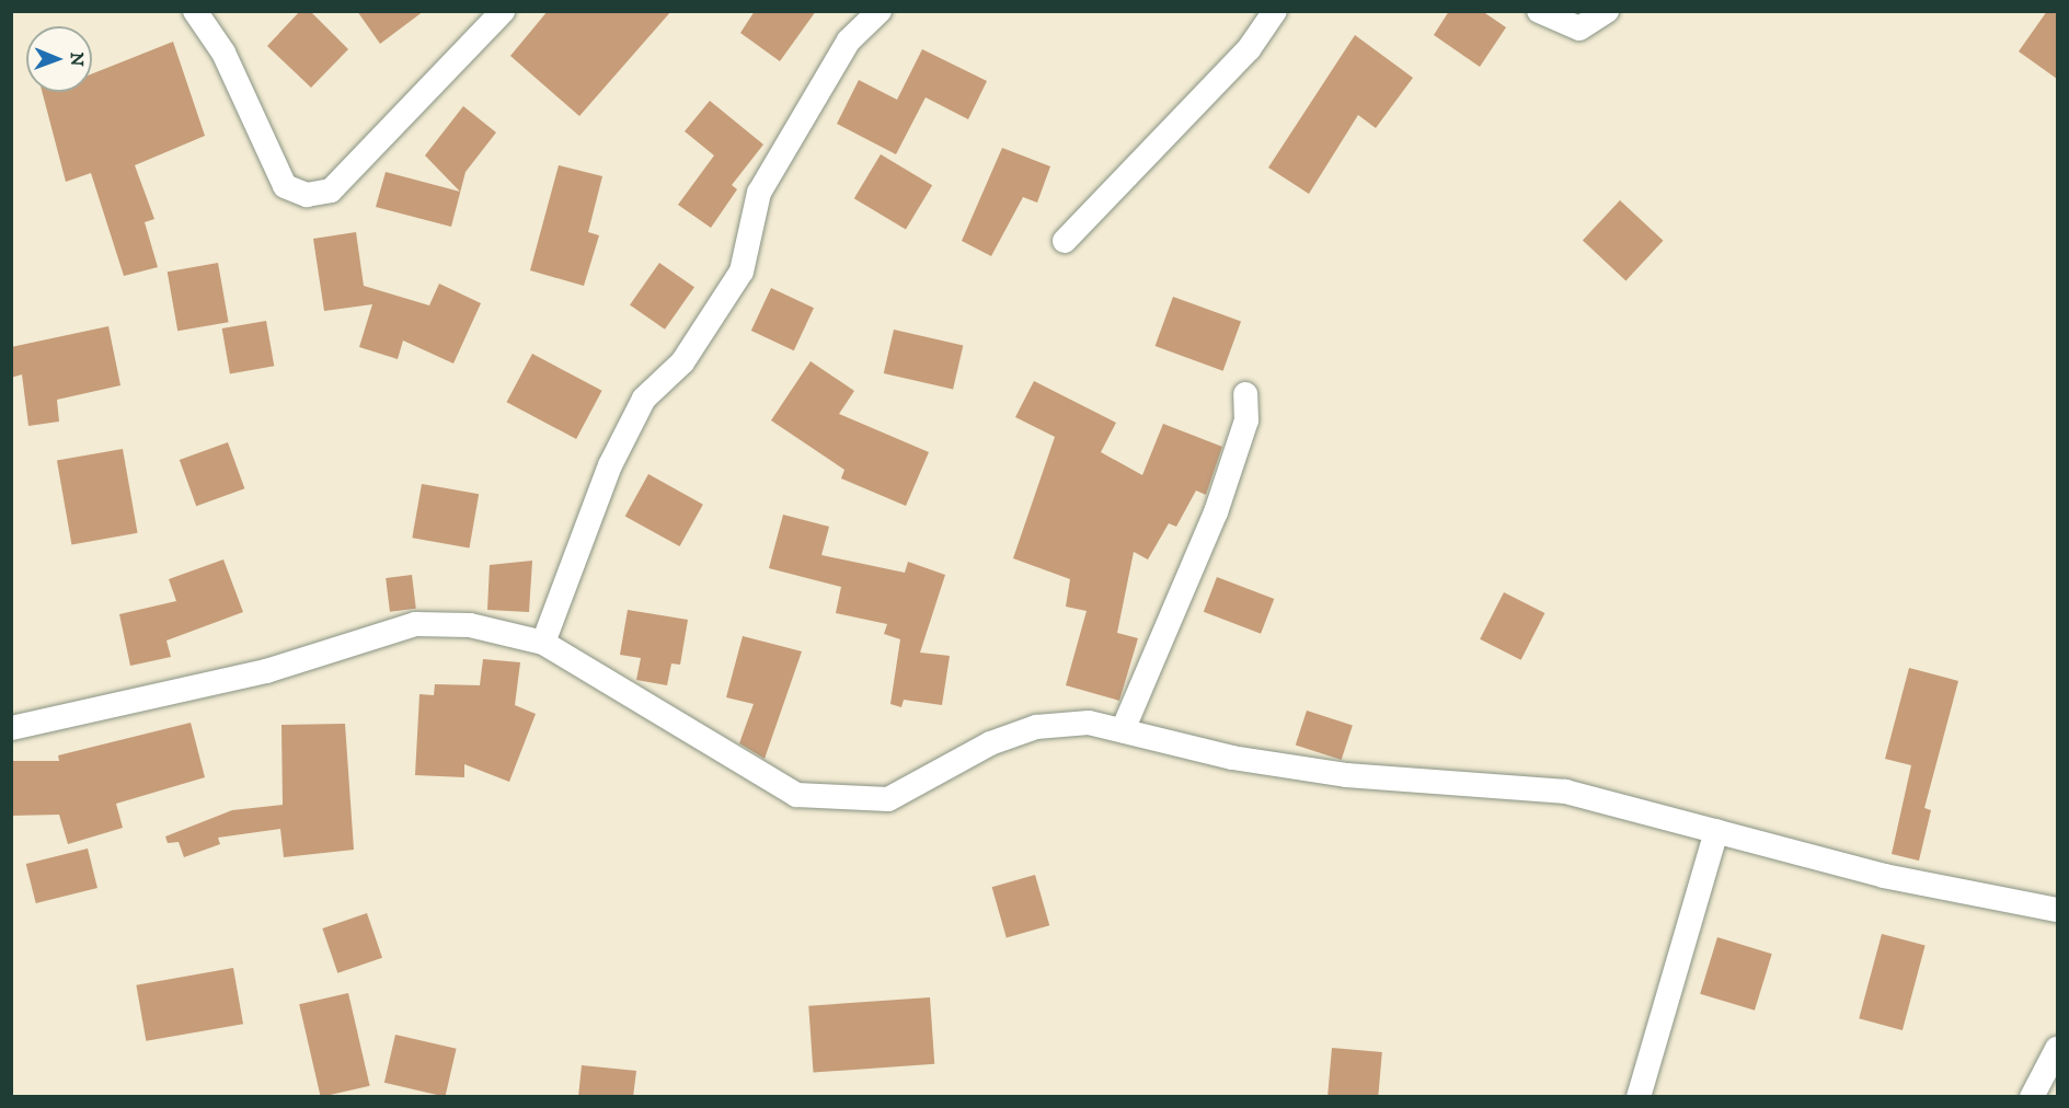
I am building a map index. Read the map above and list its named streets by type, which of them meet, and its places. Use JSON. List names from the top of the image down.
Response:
{
  "north": "right"
}
